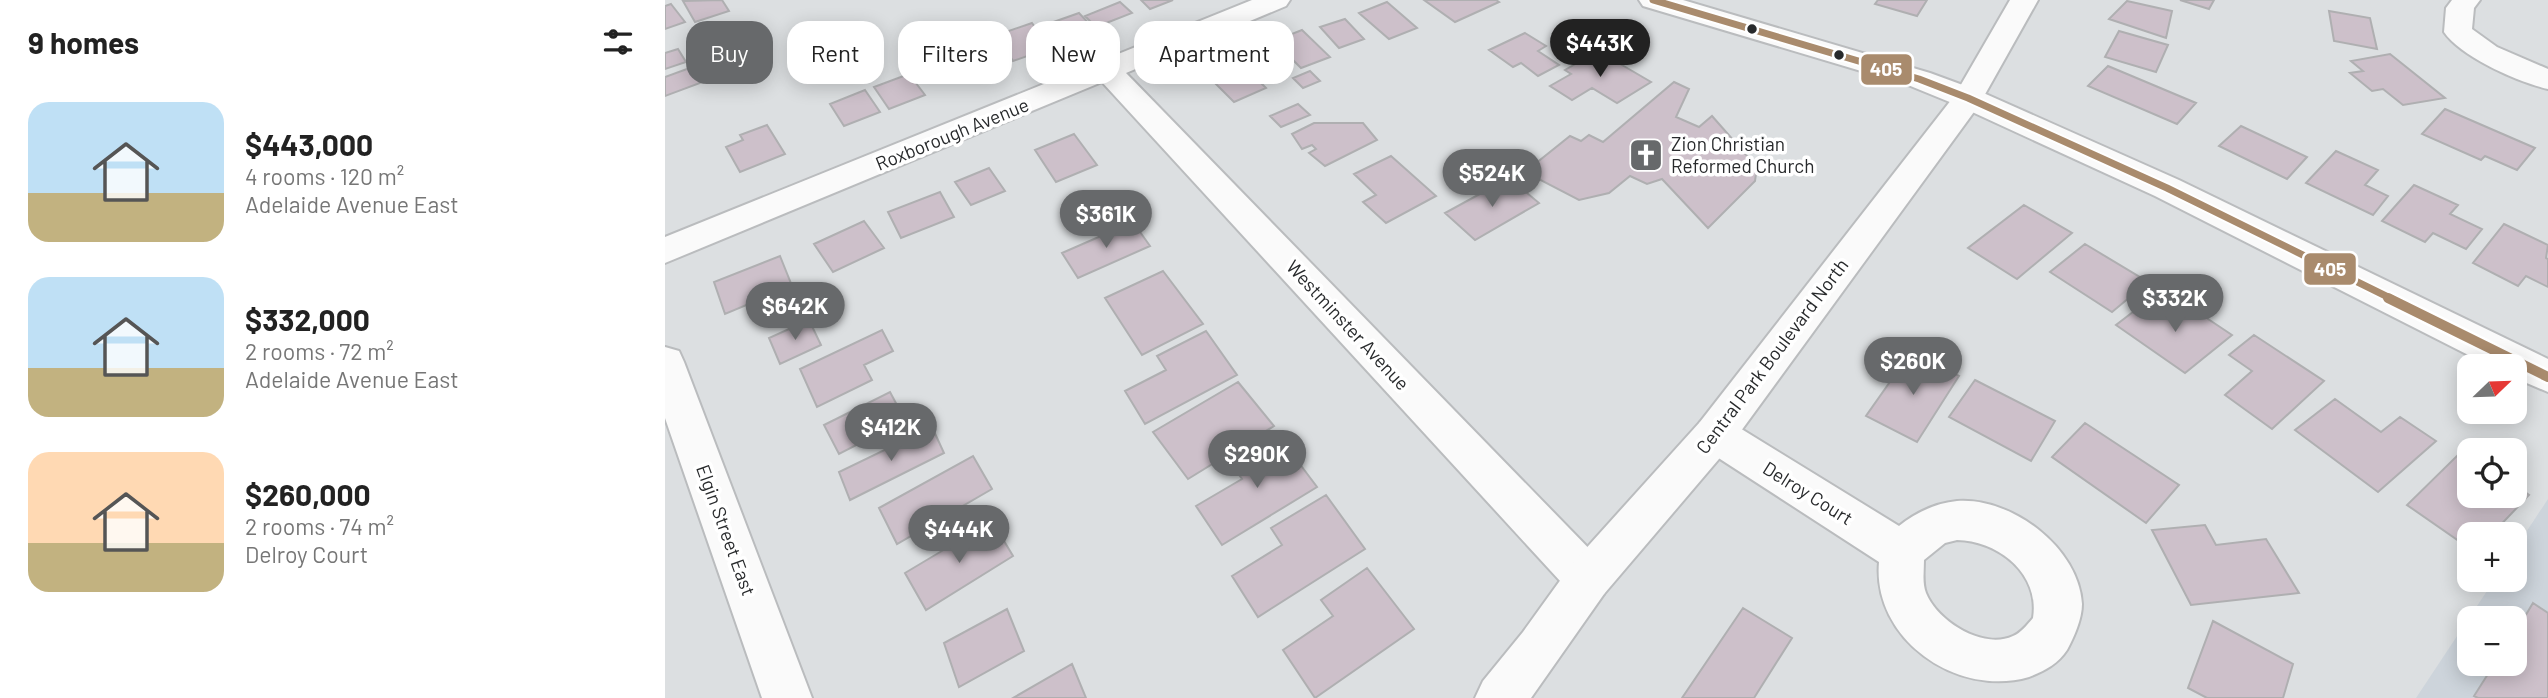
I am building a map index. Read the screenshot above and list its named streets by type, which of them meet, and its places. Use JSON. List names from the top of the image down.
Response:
{
  "streets": {
    "street": [
      "Roxborough Avenue",
      "Westminster Avenue",
      "Central Park Boulevard North",
      "Delroy Court",
      "Elgin Street East"
    ]
  },
  "crossings": [
    ["Westminster Avenue", "Central Park Boulevard North"],
    ["Central Park Boulevard North", "Delroy Court"]
  ],
  "places": {
    "church": ["Zion Christian Reformed Church"]
  },
  "lines": ["transit line 405"],
  "north": "top right",
  "page": {
    "heading": "9 homes",
    "price": [
      "$443K",
      "$524K",
      "$361K",
      "$332K",
      "$642K",
      "$260K",
      "$412K",
      "$290K",
      "$444K"
    ],
    "chip": [
      "Buy",
      "Rent",
      "Filters",
      "New",
      "Apartment"
    ],
    "list": [
      {
        "name": "$443,000",
        "note": "4 rooms · 120 m² · Adelaide Avenue East"
      },
      {
        "name": "$332,000",
        "note": "2 rooms · 72 m² · Adelaide Avenue East"
      },
      {
        "name": "$260,000",
        "note": "2 rooms · 74 m² · Delroy Court"
      }
    ],
    "map_buttons": ["+", "−"]
  }
}
